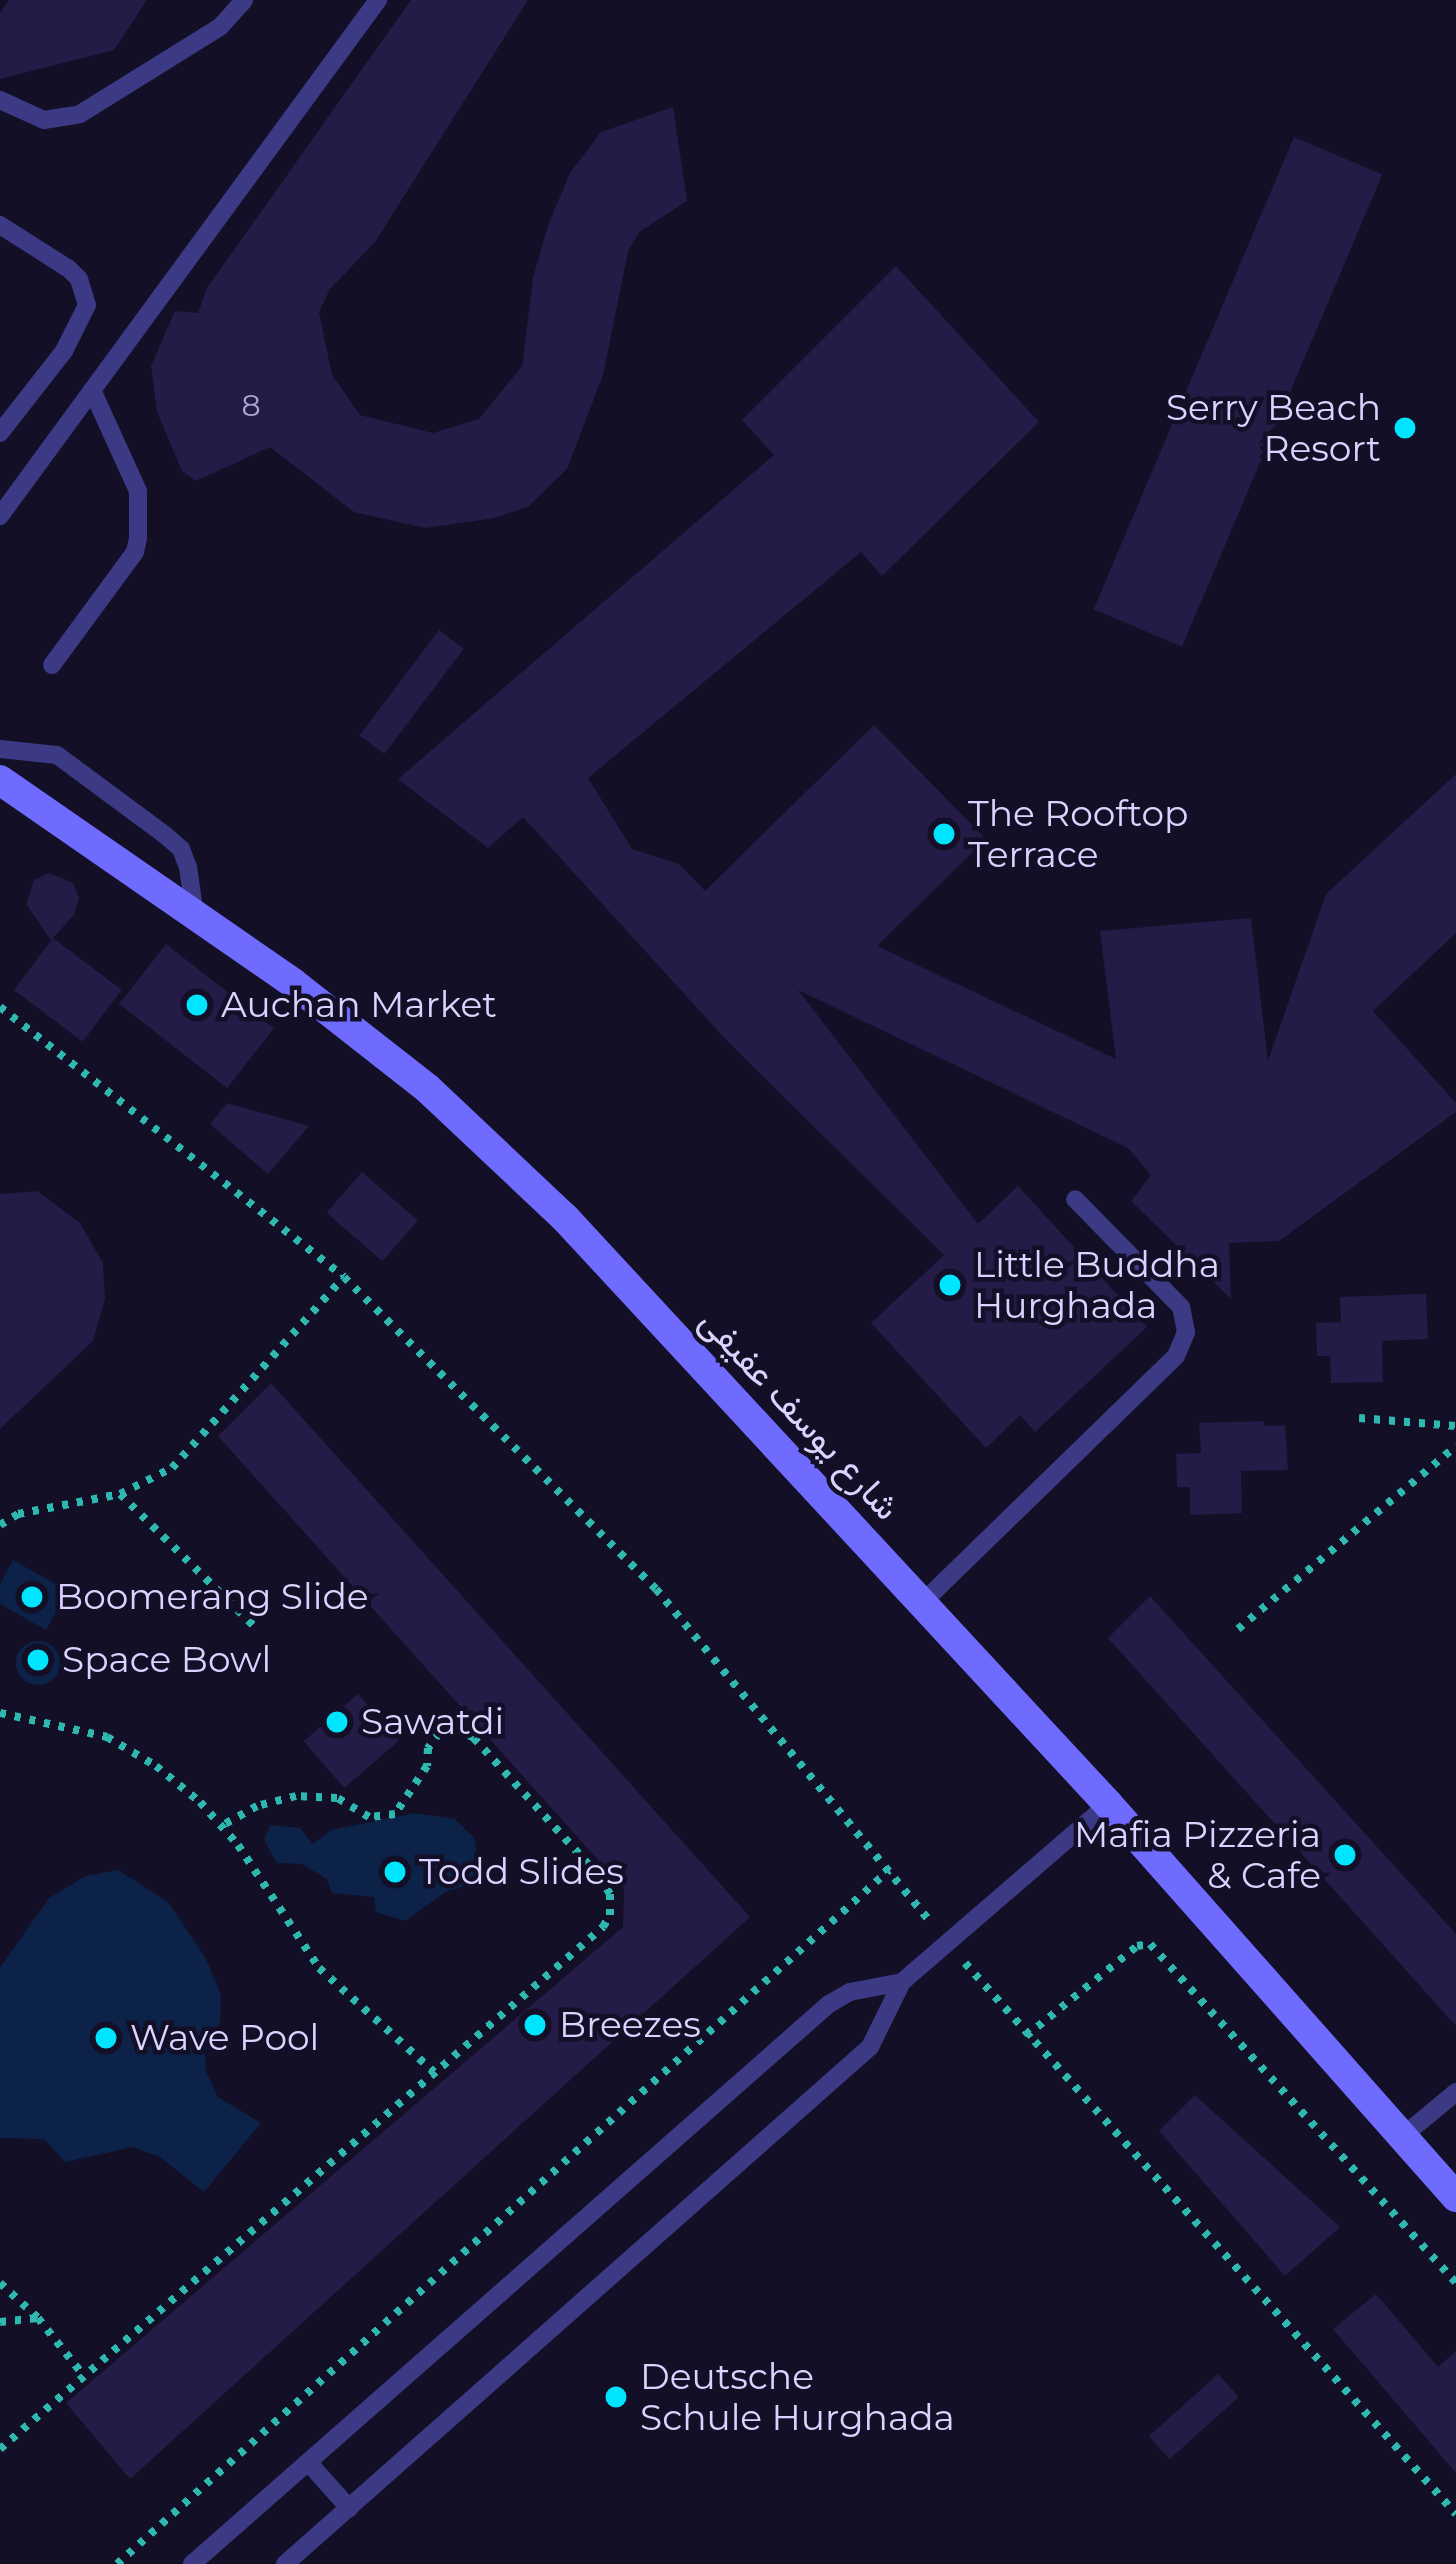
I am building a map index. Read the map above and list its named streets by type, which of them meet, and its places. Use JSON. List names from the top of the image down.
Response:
{
  "streets": {
    "street": ["شارع يوسف عفيفى"]
  },
  "places": [
    "Serry Beach Resort",
    "The Rooftop Terrace",
    "Auchan Market",
    "Little Buddha Hurghada",
    "Boomerang Slide",
    "Space Bowl",
    "Sawatdi",
    "Mafia Pizzeria & Cafe",
    "Todd Slides",
    "Breezes",
    "Wave Pool",
    "Deutsche Schule Hurghada"
  ],
  "house_numbers": ["8"]
}
